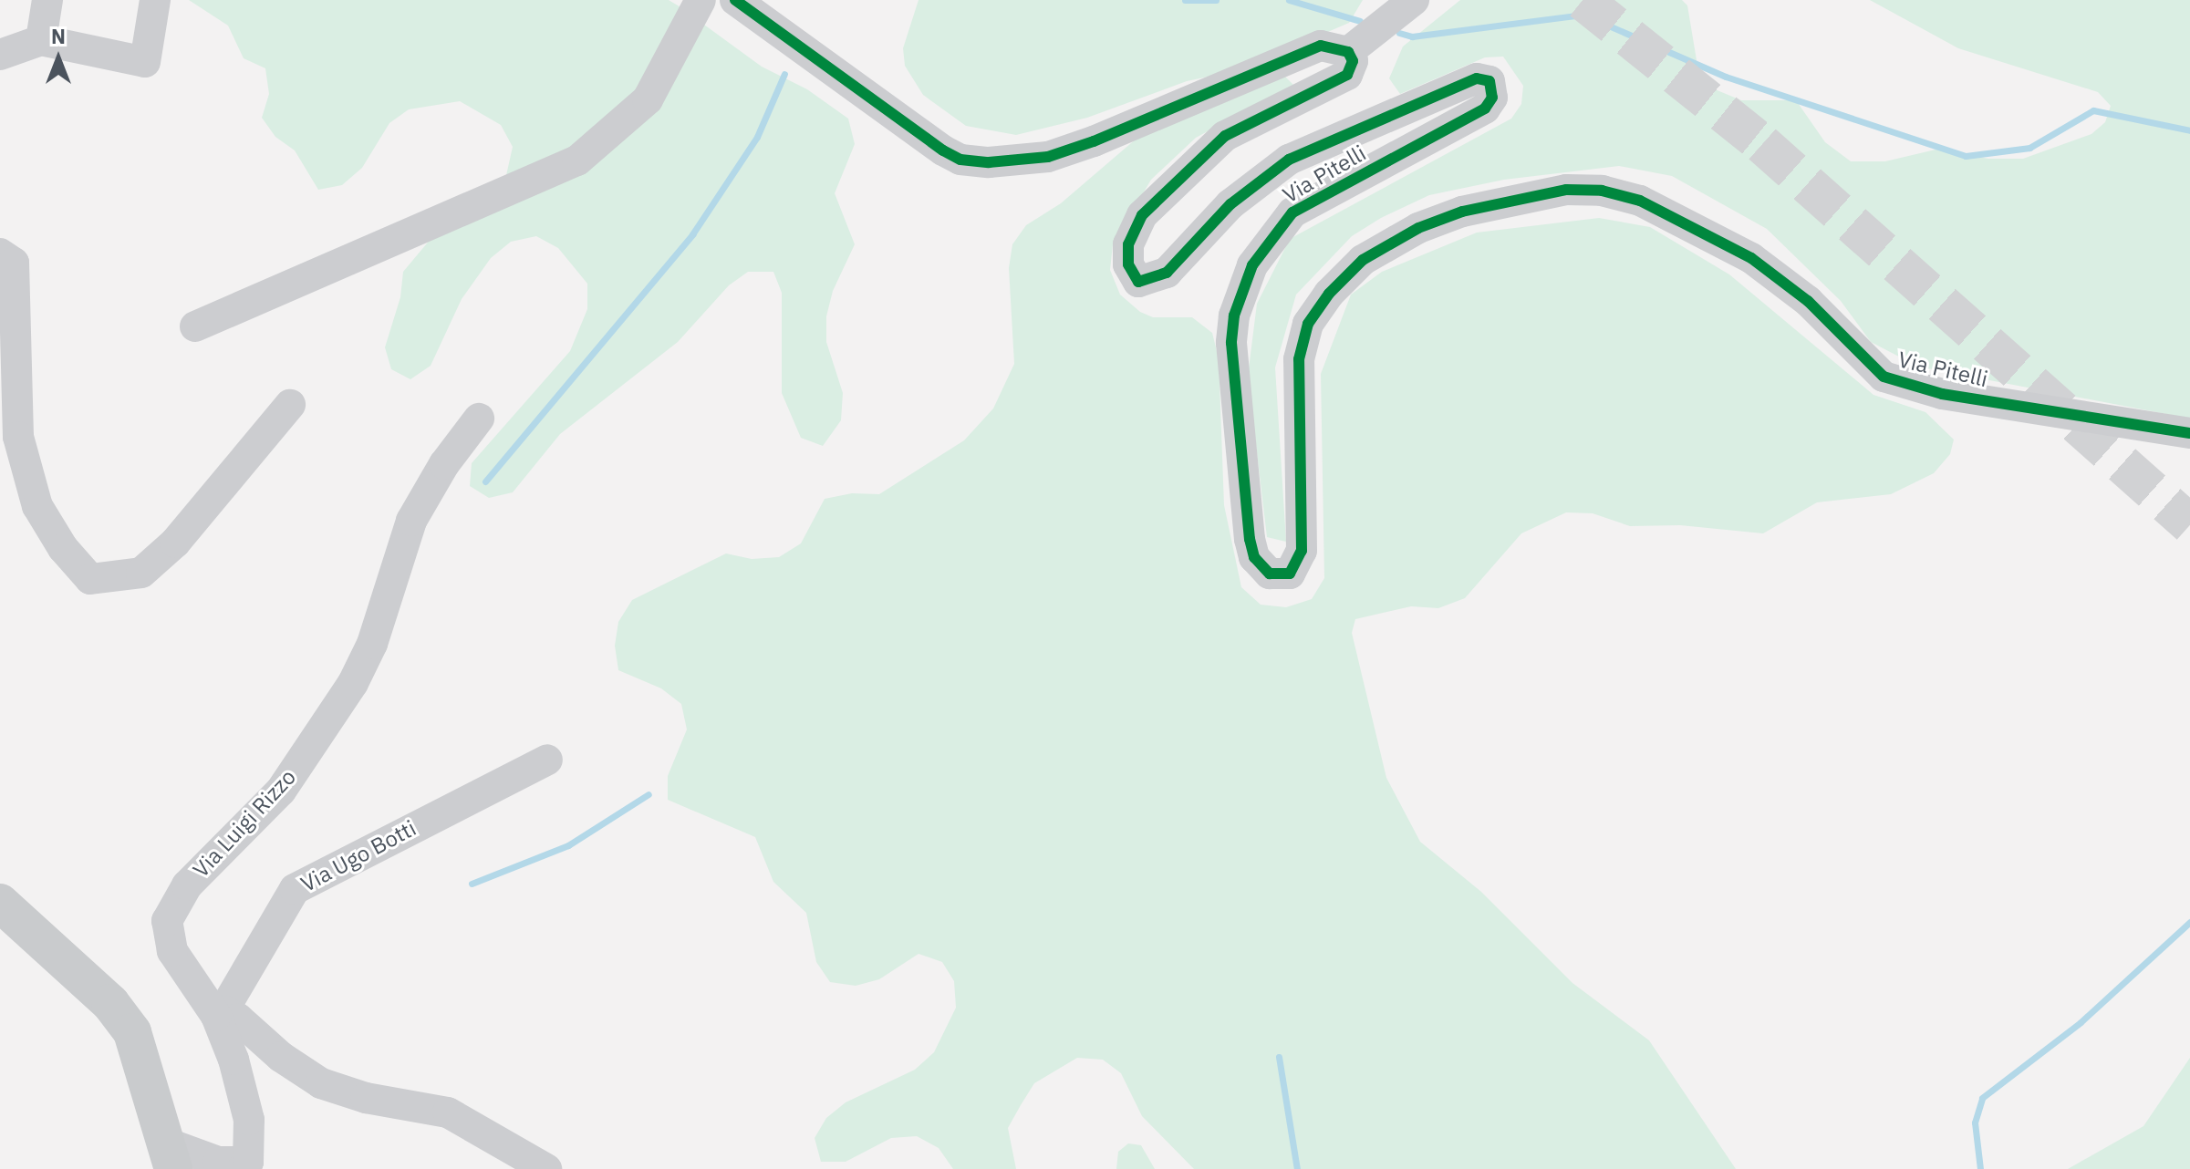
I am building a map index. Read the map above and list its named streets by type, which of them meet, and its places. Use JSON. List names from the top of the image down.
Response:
{
  "streets": {
    "street": ["Via Pitelli", "Via Luigi Rizzo", "Via Ugo Botti"]
  },
  "crossings": [
    ["Via Luigi Rizzo", "Via Ugo Botti"]
  ],
  "north": "top"
}
